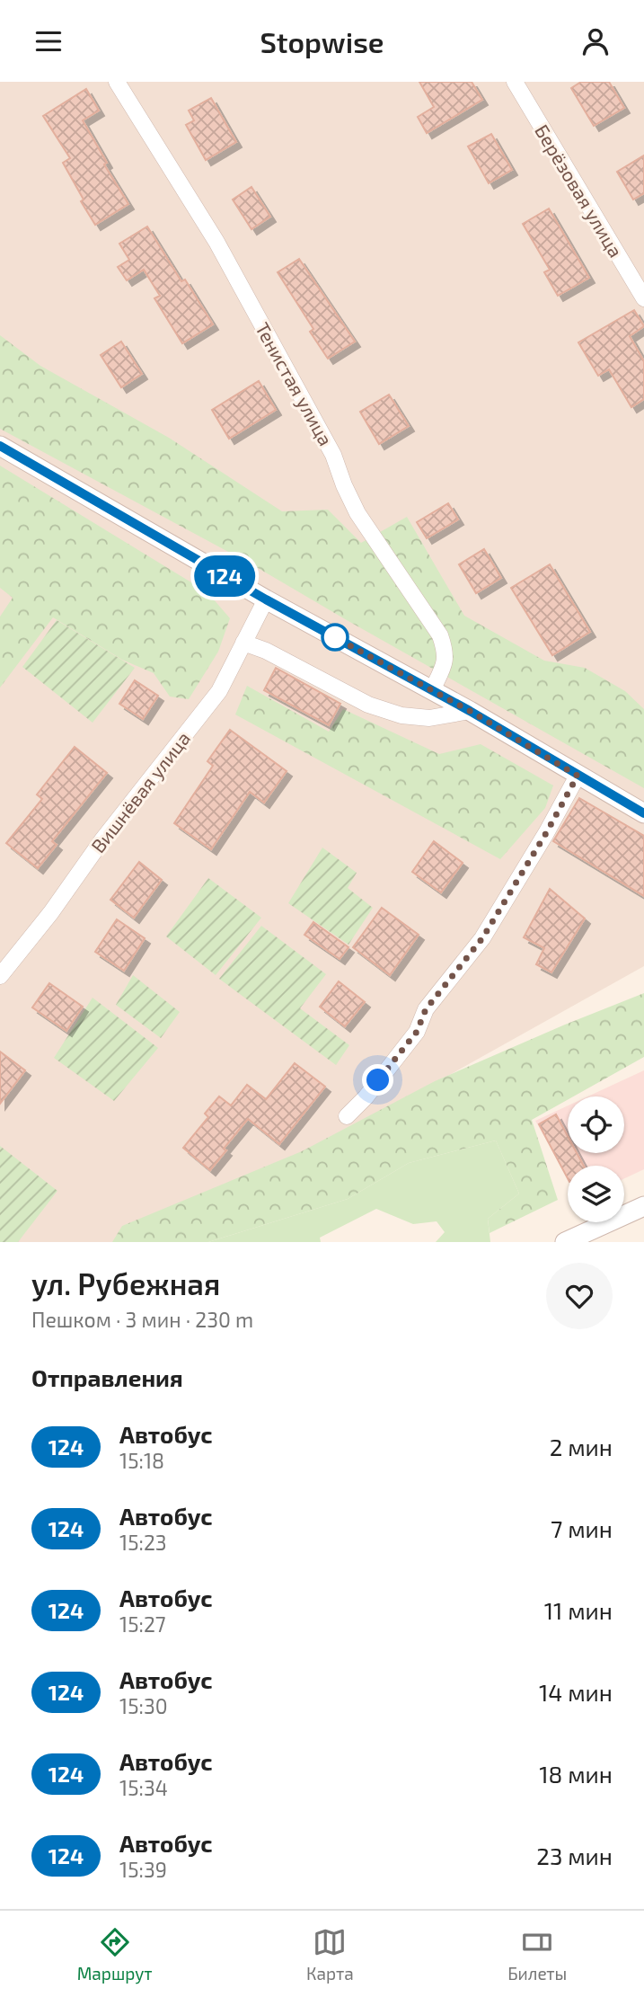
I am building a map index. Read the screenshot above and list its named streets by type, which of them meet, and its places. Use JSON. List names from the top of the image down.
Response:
{
  "streets": {
    "street": ["Берёзовая улица", "Тенистая улица", "Вишнёвая улица"]
  },
  "lines": ["bus line 124"],
  "page": {
    "header": "Stopwise",
    "on_map": "124",
    "heading": [
      ["ул. Рубежная", "Пешком · 3 мин · 230 m"],
      "Отправления"
    ],
    "list": [
      {
        "mark": "124",
        "name": "Автобус",
        "note": "15:18",
        "value": "2 мин"
      },
      {
        "mark": "124",
        "name": "Автобус",
        "note": "15:23",
        "value": "7 мин"
      },
      {
        "mark": "124",
        "name": "Автобус",
        "note": "15:27",
        "value": "11 мин"
      },
      {
        "mark": "124",
        "name": "Автобус",
        "note": "15:30",
        "value": "14 мин"
      },
      {
        "mark": "124",
        "name": "Автобус",
        "note": "15:34",
        "value": "18 мин"
      },
      {
        "mark": "124",
        "name": "Автобус",
        "note": "15:39",
        "value": "23 мин"
      }
    ],
    "tabs": ["Маршрут", "Карта", "Билеты"]
  }
}
